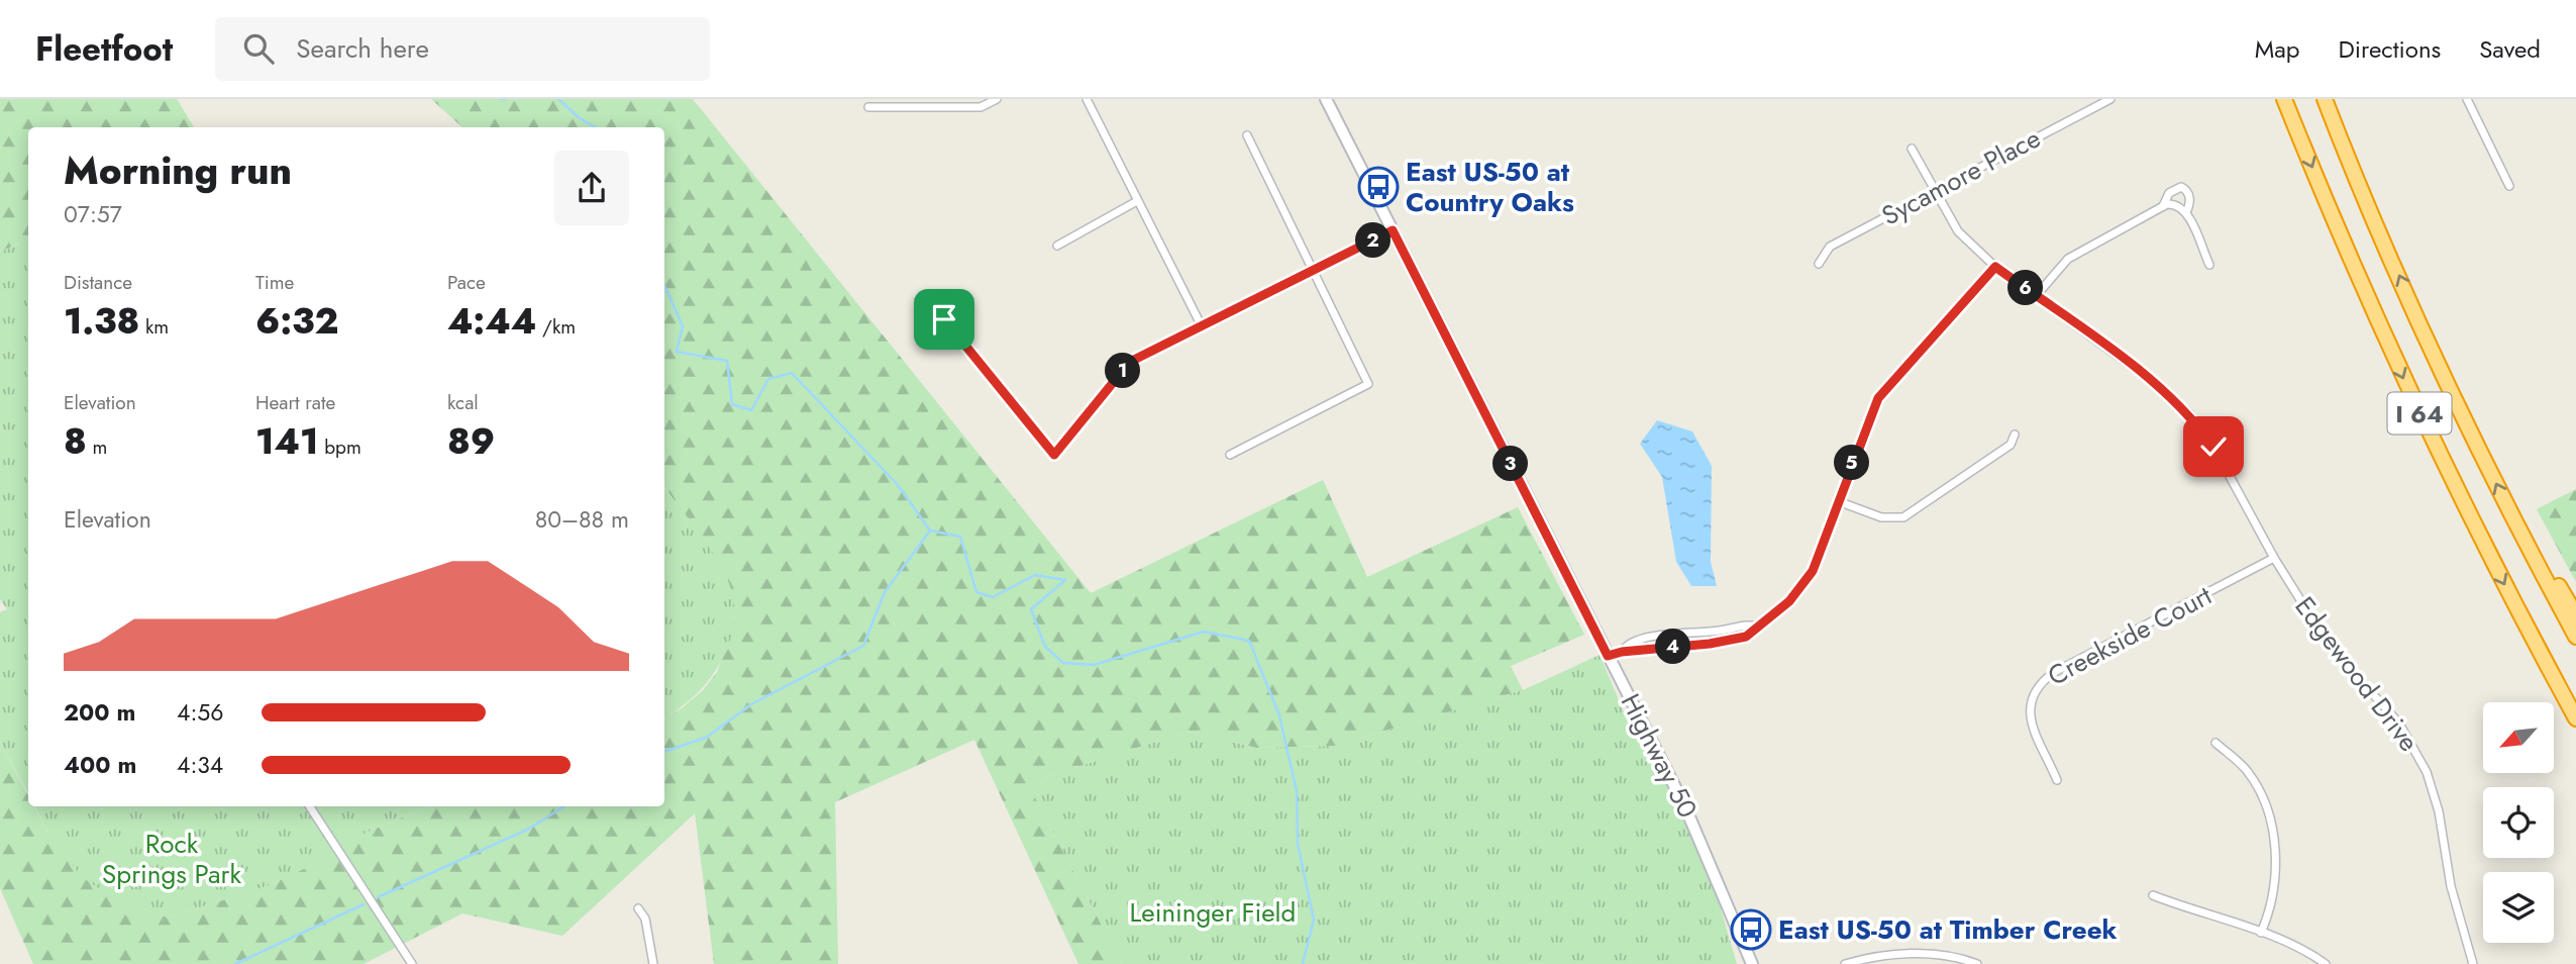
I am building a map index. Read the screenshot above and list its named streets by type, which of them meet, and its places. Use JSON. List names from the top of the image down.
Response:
{
  "streets": {
    "highway": ["I 64"],
    "main road": ["Highway 50"],
    "street": ["Sycamore Place", "Creekside Court", "Edgewood Drive"]
  },
  "crossings": [
    ["Sycamore Place", "Edgewood Drive"],
    ["Creekside Court", "Edgewood Drive"]
  ],
  "parks": ["Rock Springs Park", "Leininger Field"],
  "places": {
    "bus stop": ["East US-50 at Country Oaks", "East US-50 at Timber Creek"]
  },
  "north": "bottom left",
  "page": {
    "header": "Fleetfoot",
    "search": "Search here",
    "nav": ["Map", "Directions", "Saved"],
    "heading": ["Morning run", "07:57"],
    "pins": [
      "2",
      "6",
      "1",
      "5",
      "3",
      "4"
    ],
    "stats": [
      ["Distance", "1.38 km"],
      ["Time", "6:32"],
      ["Pace", "4:44 /km"],
      ["Elevation", "8 m"],
      ["Heart rate", "141 bpm"],
      ["kcal", "89"]
    ],
    "chart": ["Elevation", "80–88 m"],
    "list": [
      {
        "name": "200 m",
        "note": "4:56"
      },
      {
        "name": "400 m",
        "note": "4:34"
      }
    ]
  }
}
